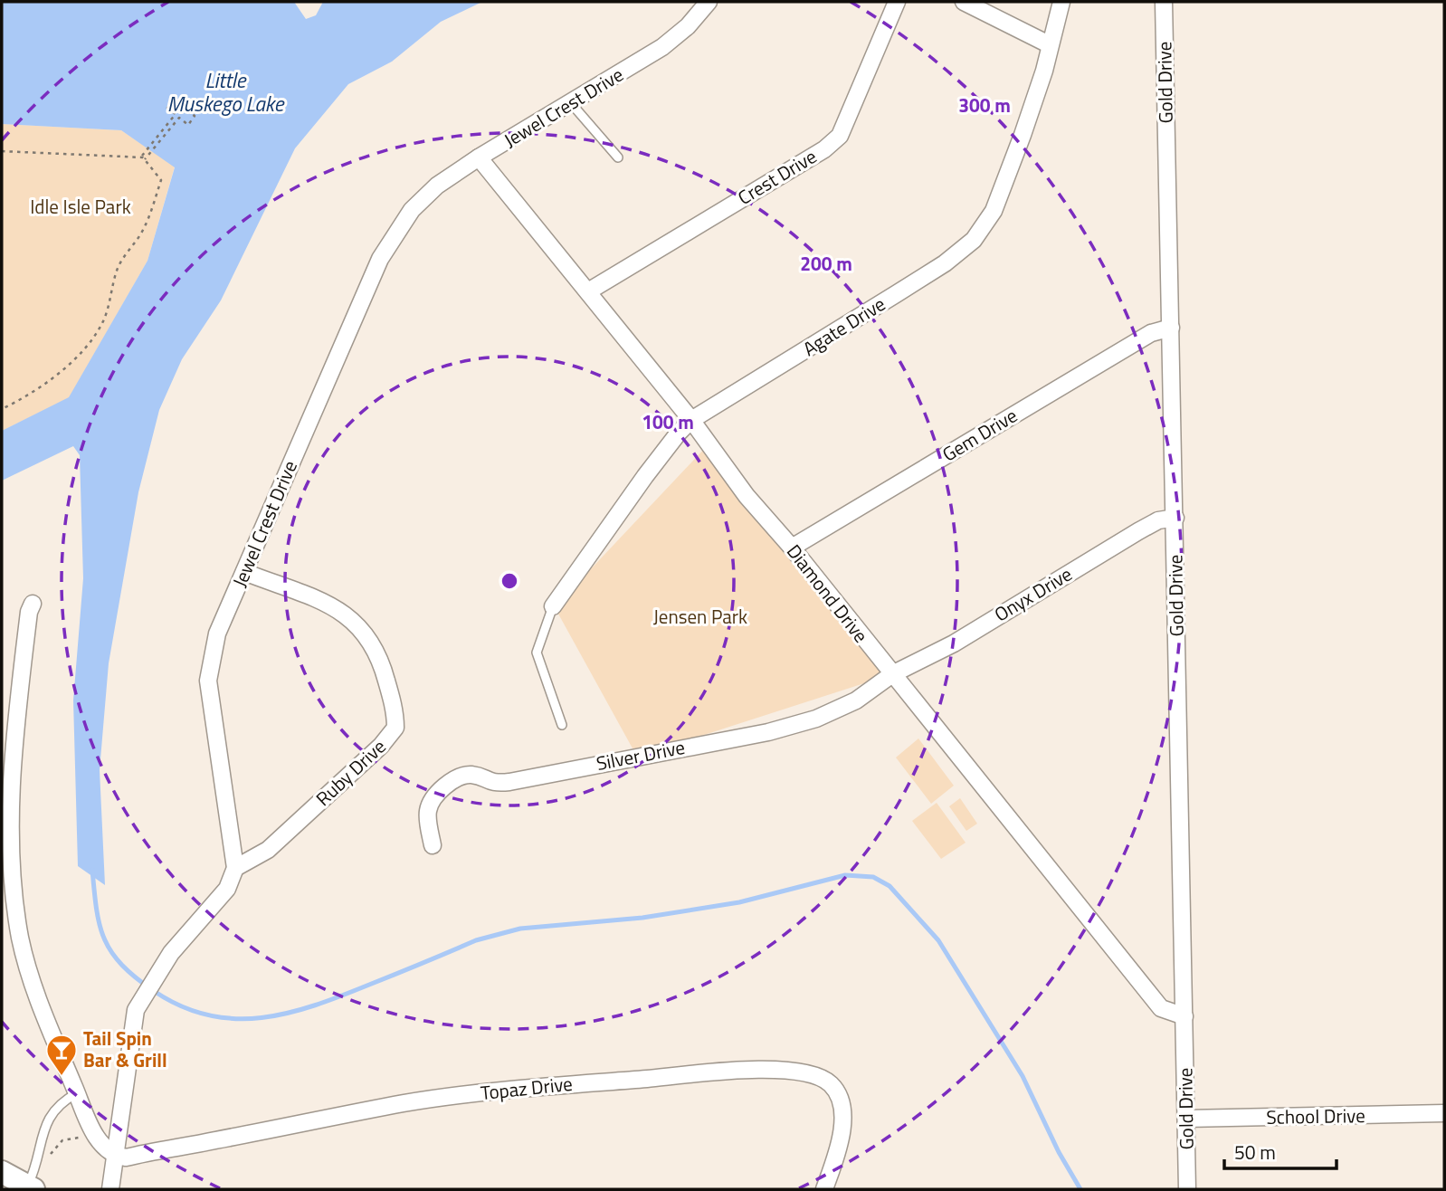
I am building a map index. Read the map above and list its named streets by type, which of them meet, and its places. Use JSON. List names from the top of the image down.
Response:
{
  "streets": {
    "street": [
      "Gold Drive",
      "Jewel Crest Drive",
      "Crest Drive",
      "Agate Drive",
      "Gem Drive",
      "Diamond Drive",
      "Onyx Drive",
      "Silver Drive",
      "Ruby Drive",
      "Topaz Drive",
      "School Drive"
    ]
  },
  "crossings": [
    ["Gold Drive", "Gem Drive"],
    ["Gold Drive", "Diamond Drive"],
    ["Gold Drive", "Onyx Drive"],
    ["Gold Drive", "School Drive"],
    ["Jewel Crest Drive", "Diamond Drive"],
    ["Jewel Crest Drive", "Ruby Drive"],
    ["Crest Drive", "Diamond Drive"],
    ["Agate Drive", "Diamond Drive"],
    ["Gem Drive", "Diamond Drive"],
    ["Diamond Drive", "Onyx Drive"],
    ["Diamond Drive", "Silver Drive"],
    ["Onyx Drive", "Silver Drive"]
  ],
  "water": ["Little Muskego Lake"],
  "parks": ["Idle Isle Park", "Jensen Park"],
  "places": {
    "bar": ["Tail Spin Bar & Grill"]
  },
  "scale_bar": "50 m",
  "rings": ["300 m", "200 m", "100 m"]
}
